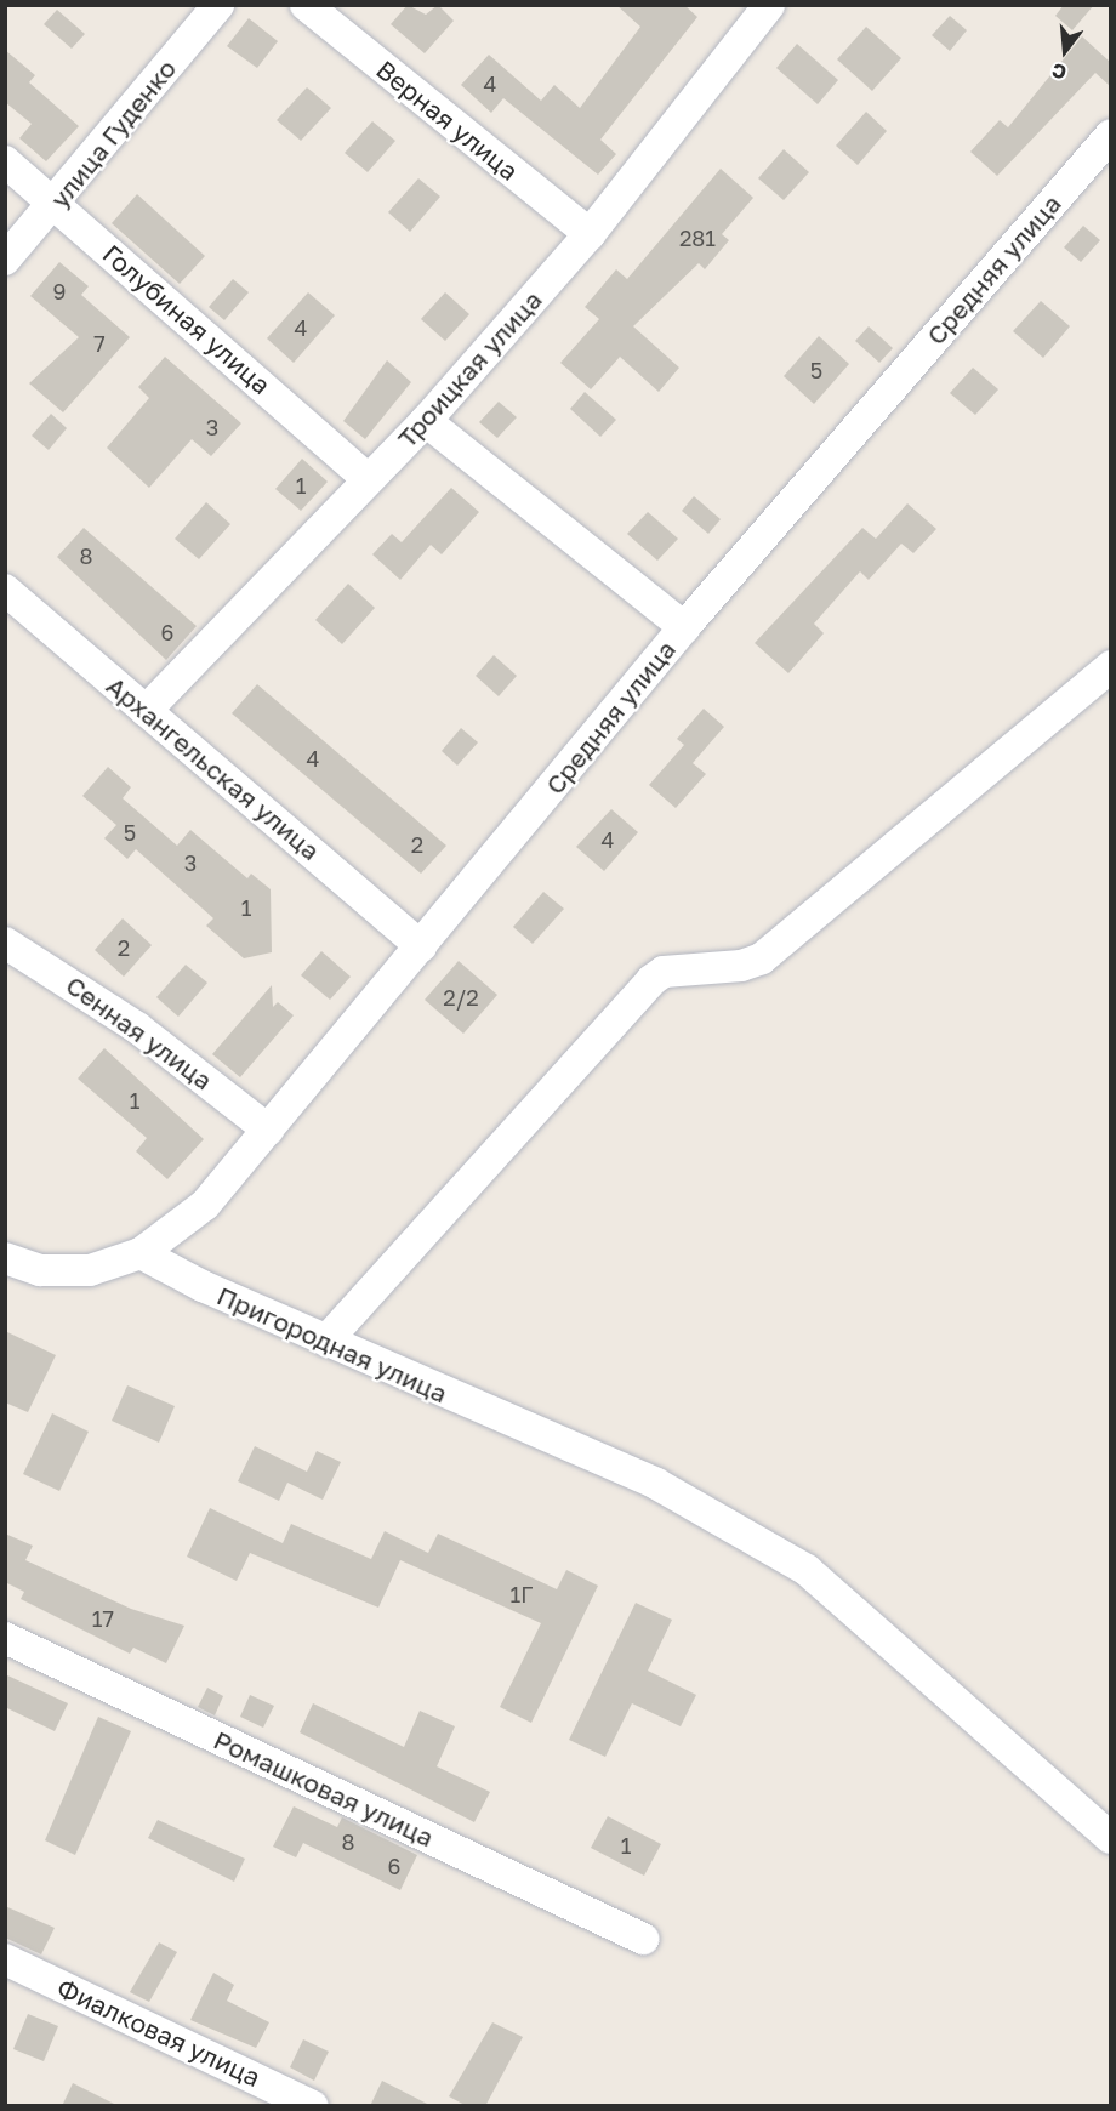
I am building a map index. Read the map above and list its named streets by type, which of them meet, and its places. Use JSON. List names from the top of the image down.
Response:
{
  "streets": {
    "street": [
      "Верная улица",
      "улица Гуденко",
      "Средняя улица",
      "Голубиная улица",
      "Троицкая улица",
      "Архангельская улица",
      "Сенная улица",
      "Пригородная улица",
      "Ромашковая улица",
      "Фиалковая улица"
    ]
  },
  "crossings": [
    ["Верная улица", "Троицкая улица"],
    ["улица Гуденко", "Голубиная улица"],
    ["Средняя улица", "Архангельская улица"],
    ["Средняя улица", "Сенная улица"],
    ["Средняя улица", "Пригородная улица"],
    ["Голубиная улица", "Троицкая улица"],
    ["Троицкая улица", "Архангельская улица"]
  ],
  "house_numbers": [
    "4",
    "281",
    "9",
    "4",
    "7",
    "5",
    "3",
    "1",
    "8",
    "6",
    "4",
    "5",
    "4",
    "2",
    "3",
    "1",
    "2",
    "2/2",
    "1",
    "1Г",
    "17",
    "8",
    "1",
    "6"
  ],
  "north": "bottom"
}
